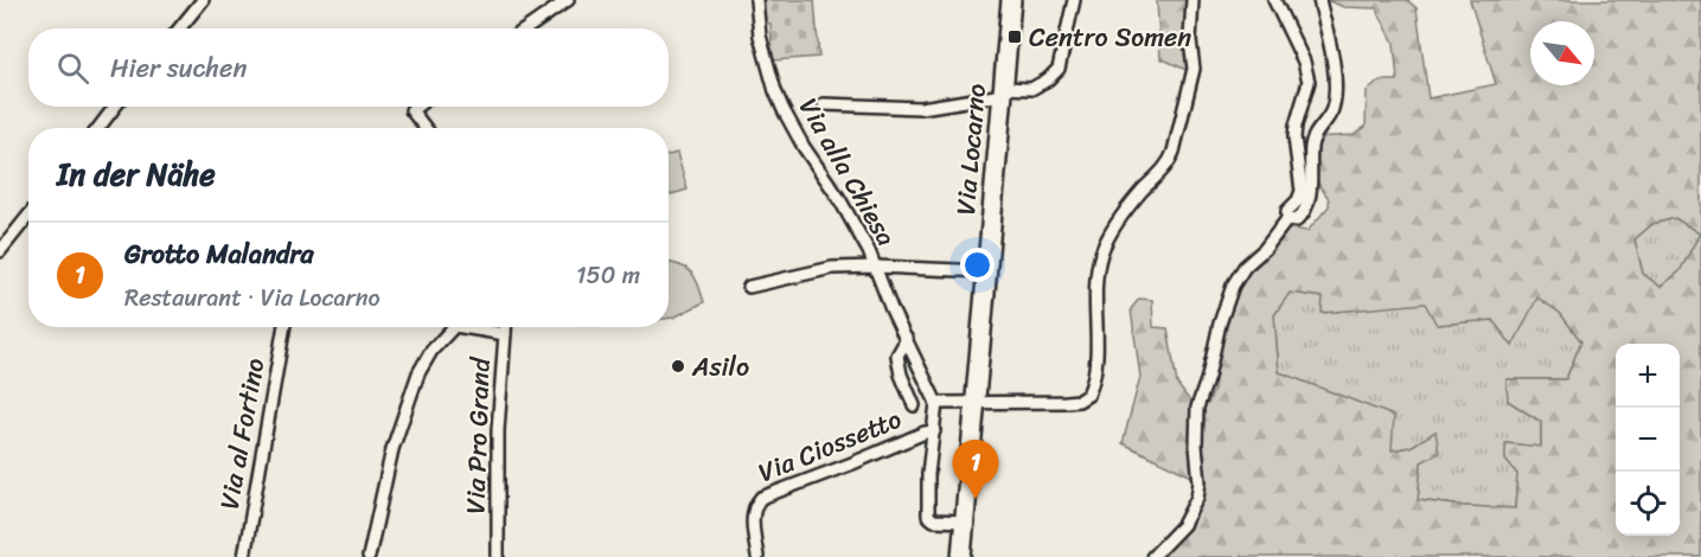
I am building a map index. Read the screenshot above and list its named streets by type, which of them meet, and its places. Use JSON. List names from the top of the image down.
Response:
{
  "streets": {
    "main road": ["Via Locarno"],
    "street": [
      "Via alla Chiesa",
      "Via al Fortino",
      "Via Pro Grand",
      "Via Ciossetto"
    ]
  },
  "places": {
    "transit": ["Centro Somen"],
    "other": ["Asilo"]
  },
  "north": "bottom right",
  "page": {
    "search": "Hier suchen",
    "heading": "In der Nähe",
    "list": [
      {
        "mark": "1",
        "name": "Grotto Malandra",
        "note": "Restaurant · Via Locarno",
        "value": "150 m"
      }
    ],
    "map_buttons": ["+", "−"],
    "pins": "1"
  }
}
